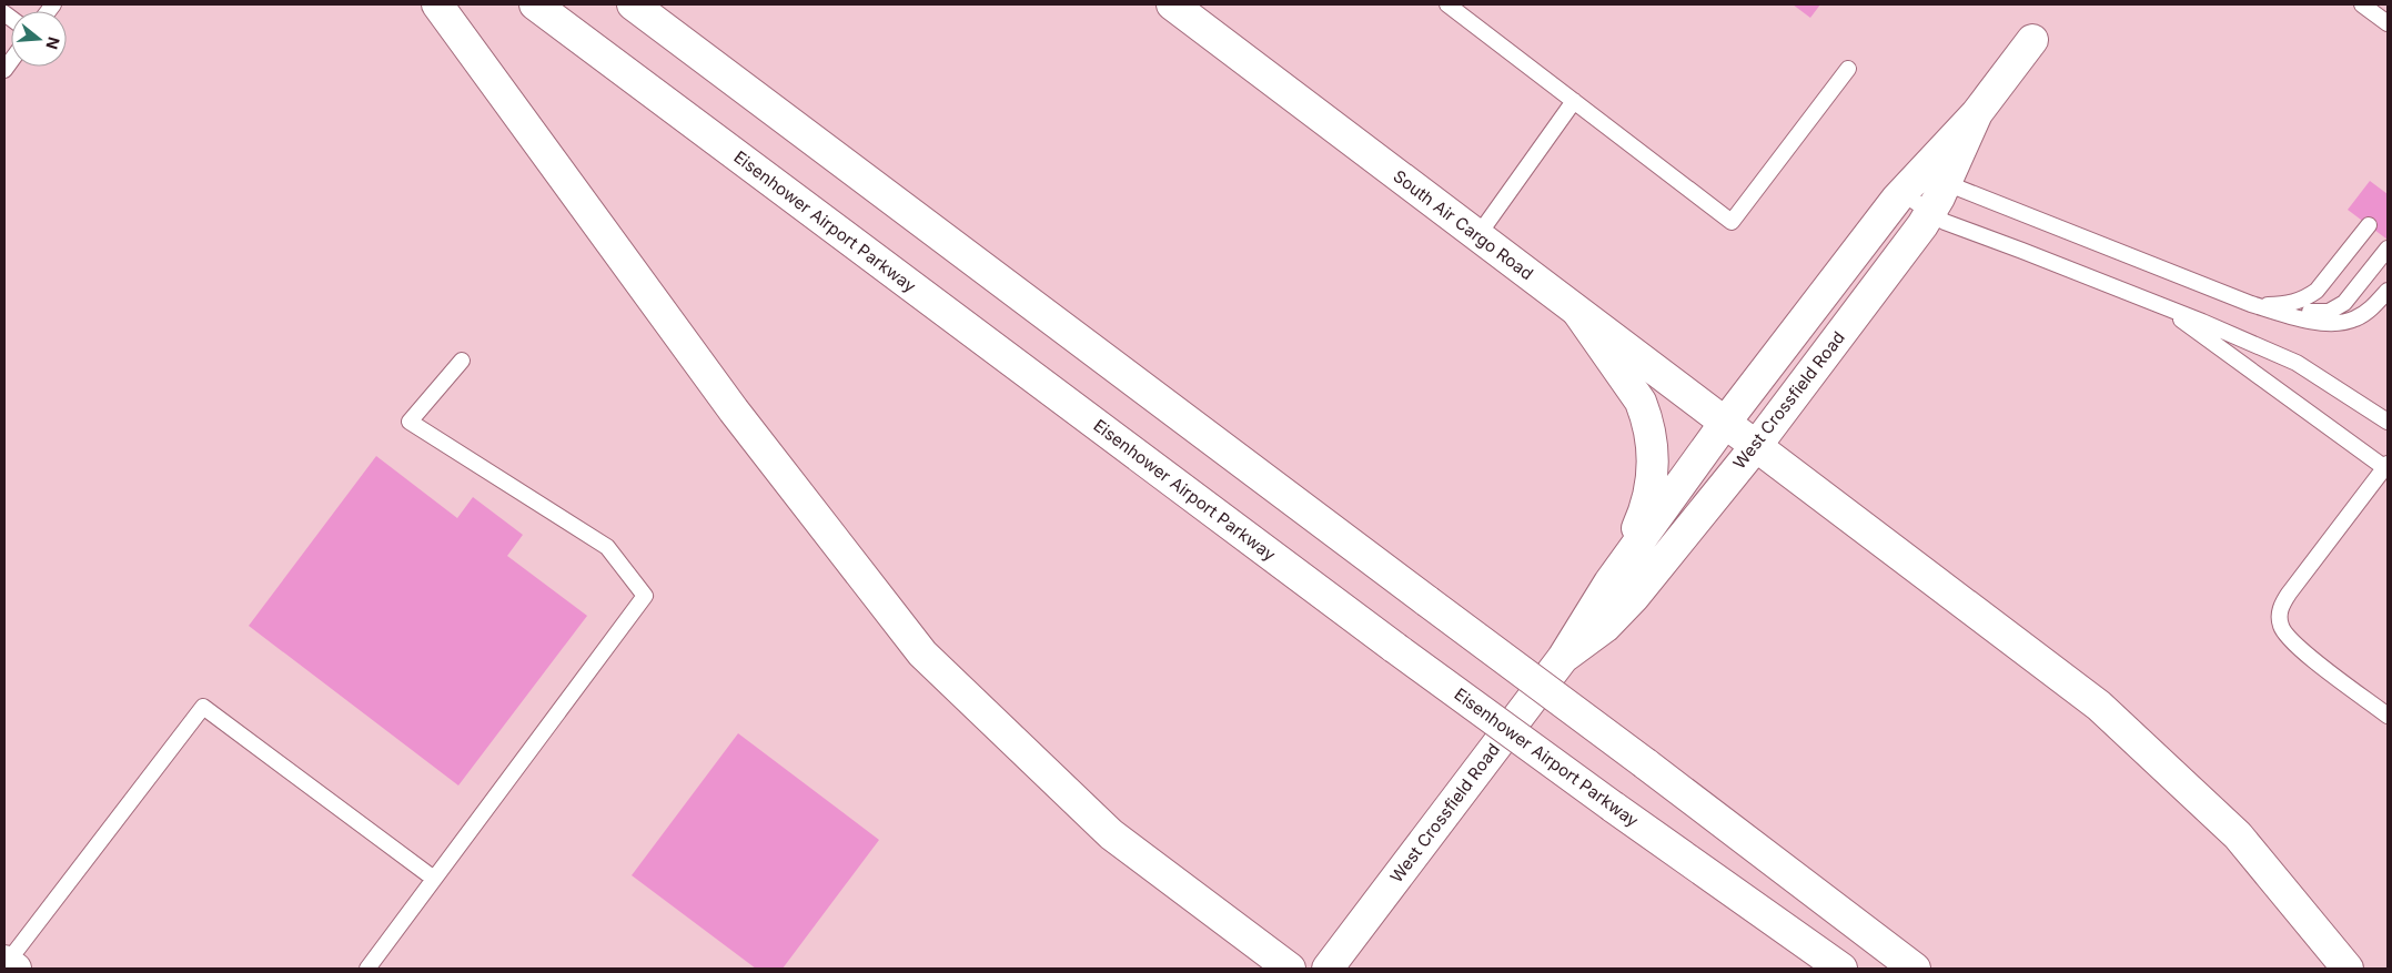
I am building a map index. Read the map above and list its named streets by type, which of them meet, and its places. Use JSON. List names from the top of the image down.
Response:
{
  "streets": {
    "main road": ["Eisenhower Airport Parkway", "South Air Cargo Road", "West Crossfield Road"]
  },
  "crossings": [
    ["South Air Cargo Road", "West Crossfield Road"]
  ],
  "north": "right"
}
